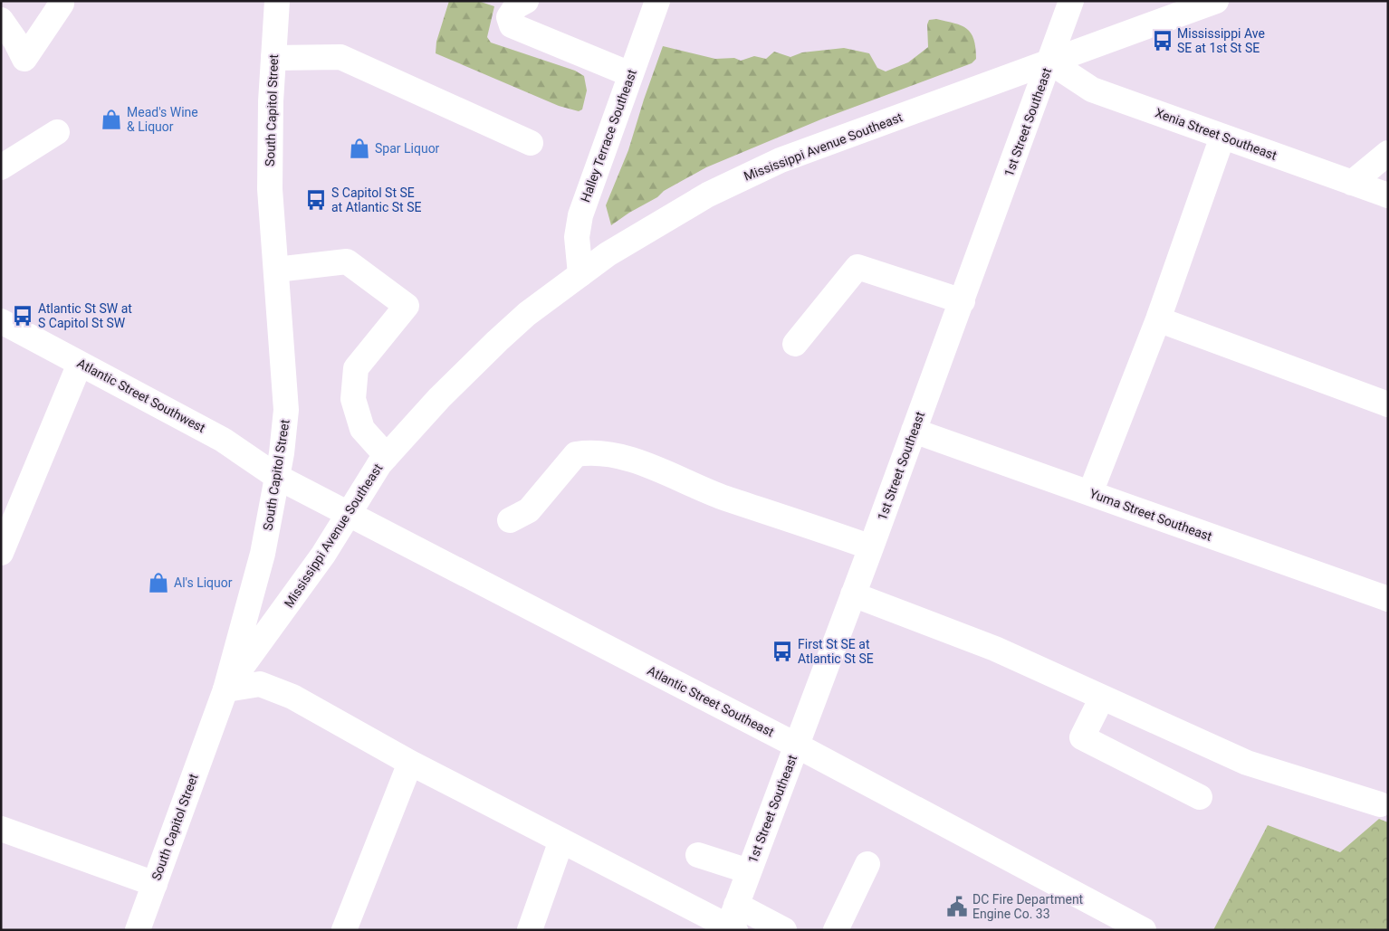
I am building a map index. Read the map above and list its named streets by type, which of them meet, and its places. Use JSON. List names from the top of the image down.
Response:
{
  "streets": {
    "street": [
      "South Capitol Street",
      "1st Street Southeast",
      "Xenia Street Southeast",
      "Halley Terrace Southeast",
      "Mississippi Avenue Southeast",
      "Atlantic Street Southwest",
      "Yuma Street Southeast",
      "Atlantic Street Southeast"
    ]
  },
  "crossings": [
    ["South Capitol Street", "Mississippi Avenue Southeast"],
    ["South Capitol Street", "Atlantic Street Southwest"],
    ["South Capitol Street", "Atlantic Street Southeast"],
    ["1st Street Southeast", "Xenia Street Southeast"],
    ["1st Street Southeast", "Mississippi Avenue Southeast"],
    ["1st Street Southeast", "Yuma Street Southeast"],
    ["1st Street Southeast", "Atlantic Street Southeast"],
    ["Xenia Street Southeast", "Mississippi Avenue Southeast"],
    ["Halley Terrace Southeast", "Mississippi Avenue Southeast"],
    ["Mississippi Avenue Southeast", "Atlantic Street Southeast"],
    ["Atlantic Street Southwest", "Atlantic Street Southeast"]
  ],
  "places": {
    "bus stop": [
      "Mississippi Ave SE at 1st St SE",
      "S Capitol St SE at Atlantic St SE",
      "Atlantic St SW at S Capitol St SW",
      "First St SE at Atlantic St SE"
    ],
    "shop": ["Mead's Wine & Liquor", "Spar Liquor", "Al's Liquor"],
    "public building": ["DC Fire Department Engine Co. 33"]
  }
}
